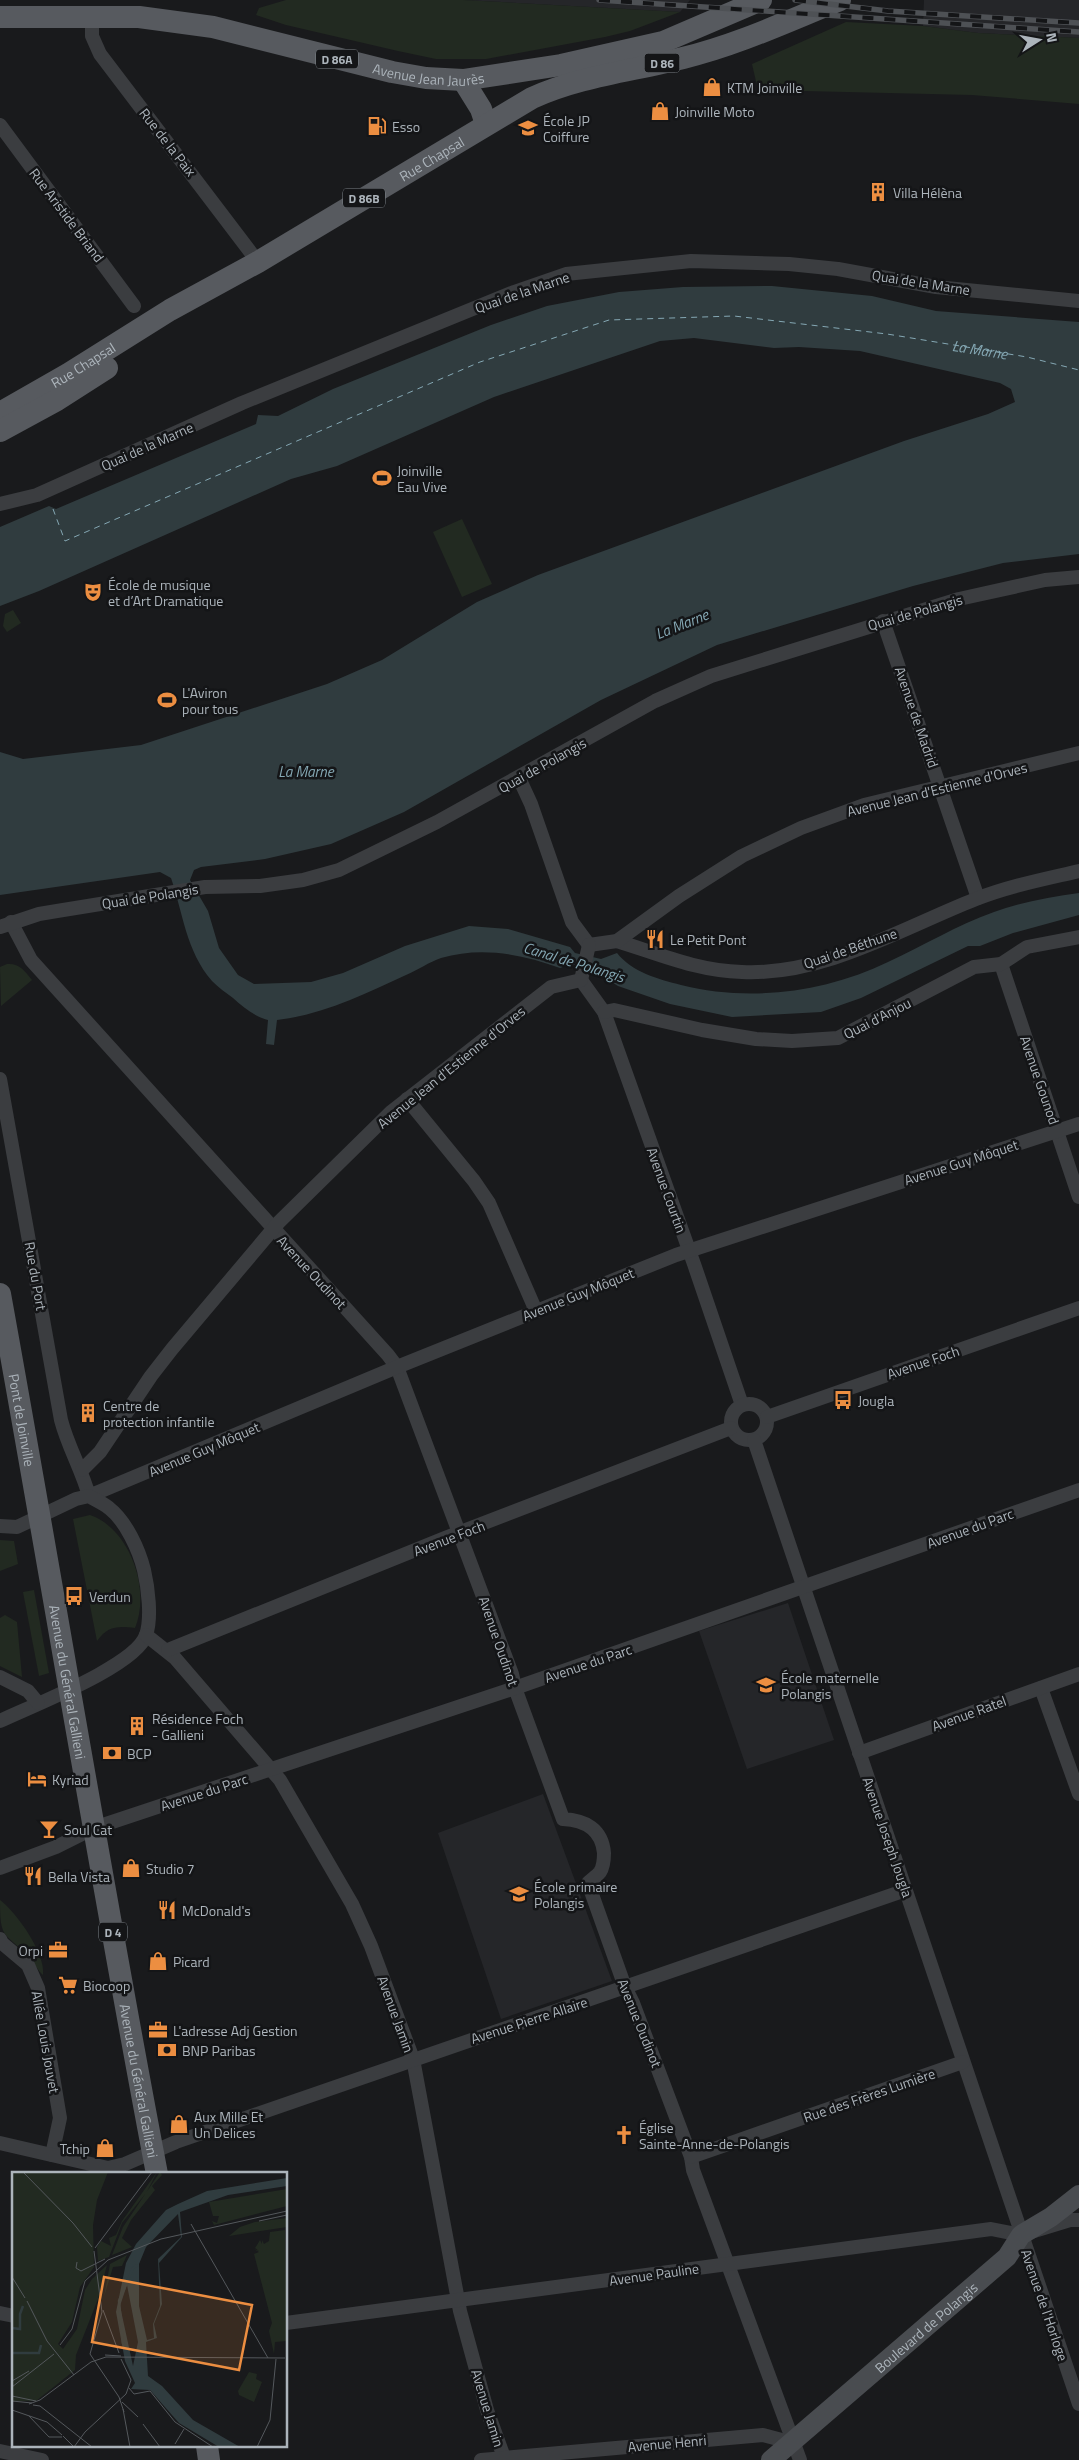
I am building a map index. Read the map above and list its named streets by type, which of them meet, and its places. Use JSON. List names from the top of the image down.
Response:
{
  "streets": {
    "main road": [
      "D 86A",
      "D 86",
      "Avenue Jean Jaurès",
      "Rue Chapsal",
      "D 86B",
      "Pont de Joinville",
      "Avenue du Général Gallieni",
      "D 4"
    ],
    "street": [
      "Rue de la Paix",
      "Rue Aristide Briand",
      "Quai de la Marne",
      "Quai de Polangis",
      "Avenue de Madrid",
      "Avenue Jean d'Estienne d'Orves",
      "Quai de Béthune",
      "Quai d'Anjou",
      "Avenue Gounod",
      "Avenue Guy Môquet",
      "Avenue Courtin",
      "Avenue Oudinot",
      "Rue du Port",
      "Avenue Foch",
      "Avenue du Parc",
      "Avenue Ratel",
      "Avenue Joseph Jougla",
      "Avenue Jamin",
      "Avenue Pierre Allaire",
      "Allée Louis Jouvet",
      "Rue des Frères Lumière",
      "Avenue Pauline",
      "Avenue de l'Horloge",
      "Boulevard de Polangis",
      "Avenue Henri"
    ]
  },
  "crossings": [
    ["Avenue Jean Jaurès", "Rue de la Paix"],
    ["Rue de la Paix", "Rue Chapsal"],
    ["Quai de Polangis", "Avenue de Madrid"],
    ["Quai de Polangis", "Avenue Oudinot"],
    ["Avenue de Madrid", "Avenue Jean d'Estienne d'Orves"],
    ["Avenue de Madrid", "Quai de Béthune"],
    ["Avenue Jean d'Estienne d'Orves", "Quai de Béthune"],
    ["Avenue Jean d'Estienne d'Orves", "Avenue Courtin"],
    ["Avenue Jean d'Estienne d'Orves", "Avenue Oudinot"],
    ["Avenue Jean d'Estienne d'Orves", "Rue du Port"],
    ["Quai d'Anjou", "Avenue Gounod"],
    ["Quai d'Anjou", "Avenue Courtin"],
    ["Avenue Gounod", "Avenue Guy Môquet"],
    ["Avenue Guy Môquet", "Avenue Courtin"],
    ["Avenue Guy Môquet", "Avenue Oudinot"],
    ["Avenue Guy Môquet", "Rue du Port"],
    ["Avenue Guy Môquet", "Avenue du Général Gallieni"],
    ["Avenue Courtin", "Avenue Foch"],
    ["Avenue Courtin", "Avenue Joseph Jougla"],
    ["Avenue Oudinot", "Avenue Foch"],
    ["Avenue Oudinot", "Avenue du Parc"],
    ["Avenue Oudinot", "Avenue Pierre Allaire"],
    ["Avenue Oudinot", "Rue des Frères Lumière"],
    ["Avenue Oudinot", "Avenue Pauline"],
    ["Avenue Oudinot", "Boulevard de Polangis"],
    ["Avenue Oudinot", "Avenue Henri"],
    ["Avenue Foch", "Avenue Joseph Jougla"],
    ["Avenue Foch", "Avenue Jamin"],
    ["Pont de Joinville", "Avenue du Général Gallieni"],
    ["Avenue du Parc", "Avenue du Général Gallieni"],
    ["Avenue du Parc", "Avenue Joseph Jougla"],
    ["Avenue du Parc", "Avenue Jamin"],
    ["Avenue du Général Gallieni", "Avenue Pierre Allaire"],
    ["Avenue Ratel", "Avenue Joseph Jougla"],
    ["Avenue Joseph Jougla", "Avenue Pierre Allaire"],
    ["Avenue Joseph Jougla", "Rue des Frères Lumière"],
    ["Avenue Joseph Jougla", "Avenue Pauline"],
    ["Avenue Joseph Jougla", "Avenue de l'Horloge"],
    ["Avenue Joseph Jougla", "Boulevard de Polangis"],
    ["Avenue Jamin", "Avenue Pierre Allaire"],
    ["Avenue Jamin", "Avenue Pauline"],
    ["Avenue Jamin", "Avenue Henri"],
    ["Avenue Pierre Allaire", "Allée Louis Jouvet"],
    ["Avenue Pauline", "Avenue de l'Horloge"],
    ["Avenue Pauline", "Boulevard de Polangis"],
    ["Avenue de l'Horloge", "Boulevard de Polangis"],
    ["Boulevard de Polangis", "Avenue Henri"]
  ],
  "water": ["La Marne", "Canal de Polangis"],
  "places": {
    "shop": [
      "KTM Joinville",
      "Joinville Moto",
      "Studio 7",
      "Picard",
      "Aux Mille Et Un Delices",
      "Tchip"
    ],
    "fuel station": ["Esso"],
    "school or university": ["École JP Coiffure", "École maternelle Polangis", "École primaire Polangis"],
    "building": ["Villa Hélèna", "Centre de protection infantile", "Résidence Foch - Gallieni"],
    "sports": ["Joinville Eau Vive", "L'Aviron pour tous"],
    "theatre": ["École de musique et d’Art Dramatique"],
    "restaurant": ["Le Petit Pont", "Bella Vista", "McDonald's"],
    "bus stop": ["Jougla", "Verdun"],
    "bank": ["BCP", "BNP Paribas"],
    "hotel": ["Kyriad"],
    "bar": ["Soul Cat"],
    "office": ["Orpi", "L'adresse Adj Gestion"],
    "supermarket": ["Biocoop"],
    "church": ["Église Sainte-Anne-de-Polangis"]
  },
  "north": "right"
}
